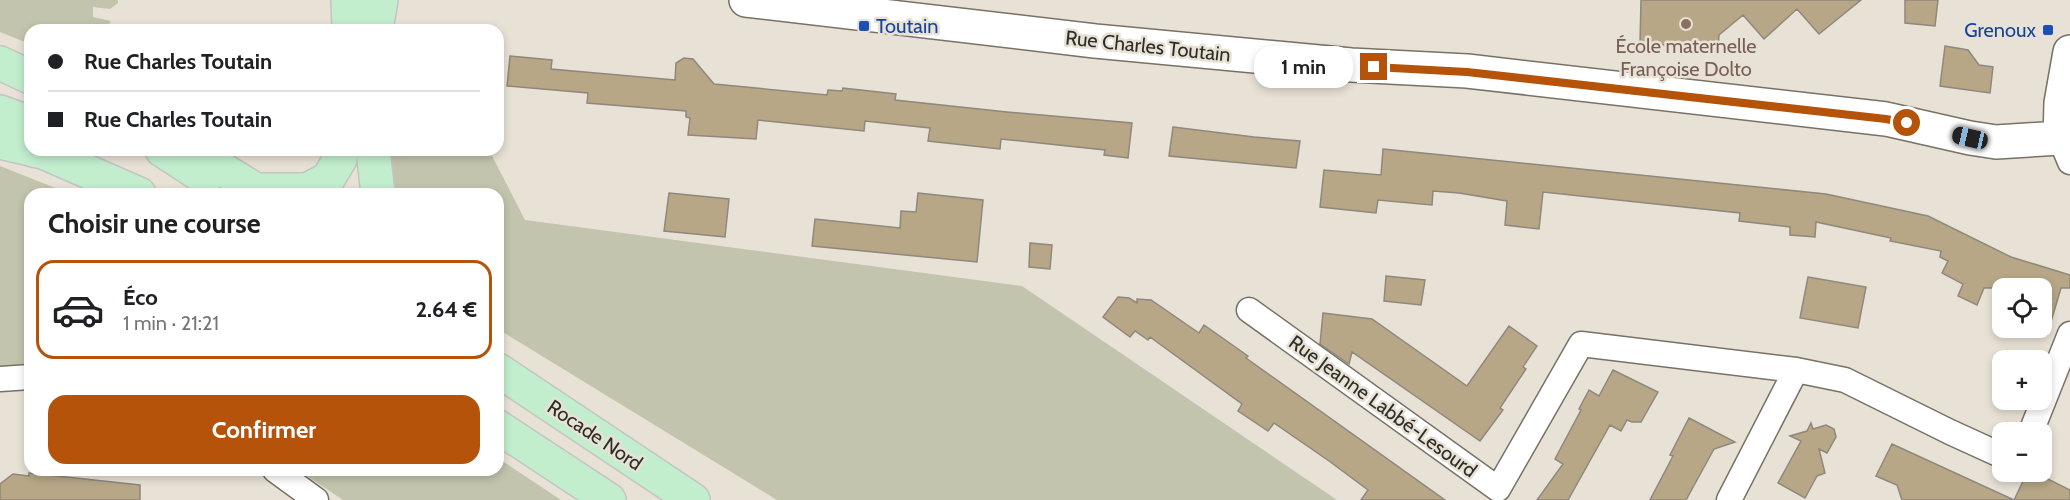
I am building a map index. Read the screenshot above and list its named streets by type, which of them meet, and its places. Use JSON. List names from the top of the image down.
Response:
{
  "streets": {
    "main road": ["Rocade Nord"],
    "street": ["Rue Charles Toutain", "Rue Jeanne Labbé-Lesourd"]
  },
  "places": {
    "other": ["École maternelle Françoise Dolto"],
    "transit": ["Toutain", "Grenoux"]
  },
  "page": {
    "banner": ["Rue Charles Toutain", "Rue Charles Toutain"],
    "bubble": "1 min",
    "heading": "Choisir une course",
    "list": [
      {
        "name": "Éco",
        "note": "1 min · 21:21",
        "value": "2.64 €"
      }
    ],
    "map_buttons": ["+", "−"],
    "buttons": "Confirmer"
  }
}
